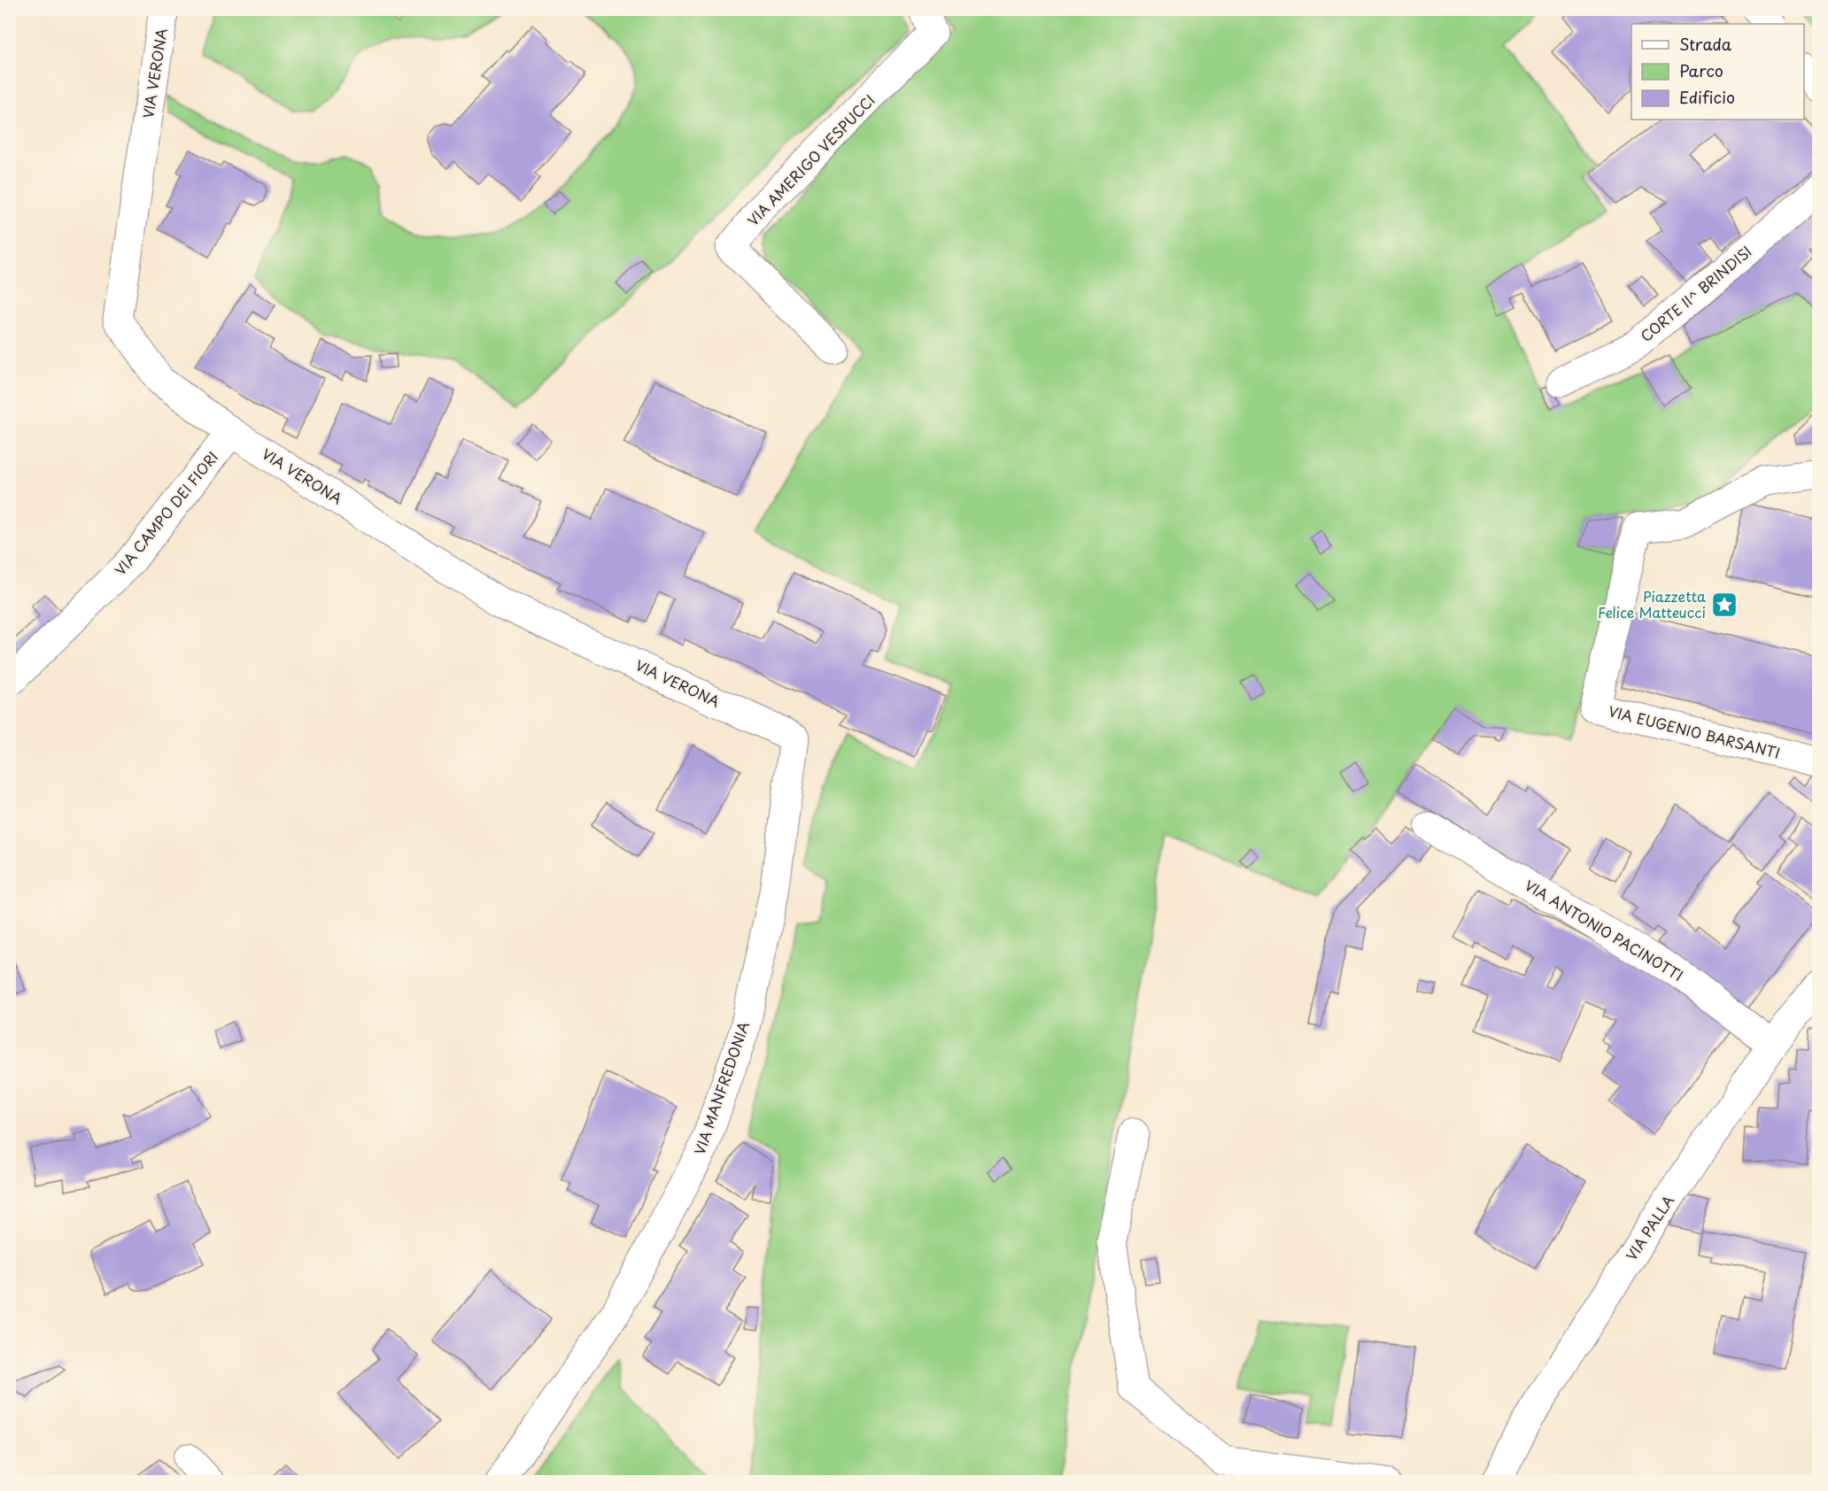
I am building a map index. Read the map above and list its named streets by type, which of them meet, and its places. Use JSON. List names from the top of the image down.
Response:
{
  "streets": {
    "street": [
      "VIA VERONA",
      "VIA AMERIGO VESPUCCI",
      "CORTE II^ BRINDISI",
      "VIA CAMPO DEI FIORI",
      "VIA EUGENIO BARSANTI",
      "VIA ANTONIO PACINOTTI",
      "VIA MANFREDONIA",
      "VIA PALLA"
    ]
  },
  "crossings": [
    ["VIA VERONA", "VIA CAMPO DEI FIORI"],
    ["VIA VERONA", "VIA MANFREDONIA"],
    ["VIA ANTONIO PACINOTTI", "VIA PALLA"]
  ],
  "places": {
    "place": ["Piazzetta Felice Matteucci"]
  },
  "legend": ["Strada", "Parco", "Edificio"]
}
